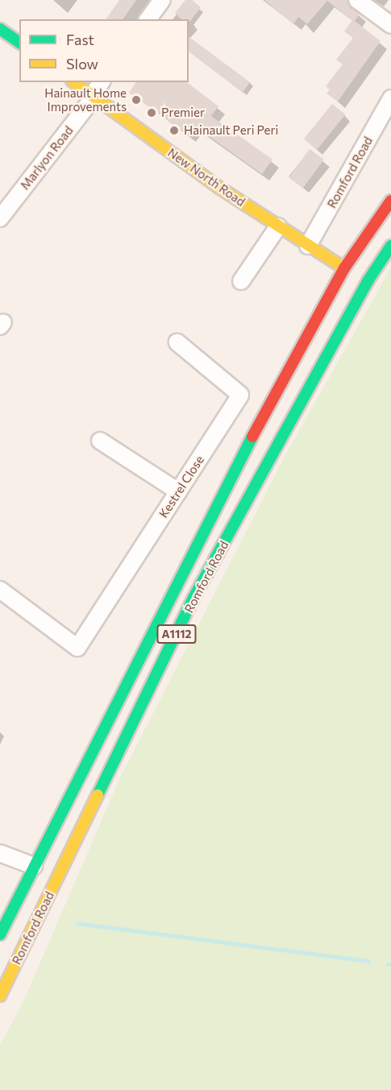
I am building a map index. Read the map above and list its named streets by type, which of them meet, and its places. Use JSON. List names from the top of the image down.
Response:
{
  "streets": {
    "main road": ["Romford Road", "New North Road", "A1112"],
    "street": ["Marlyon Road", "Kestrel Close"]
  },
  "crossings": [
    ["Marlyon Road", "New North Road"],
    ["Romford Road", "New North Road"]
  ],
  "places": ["Hainault Home Improvements", "Premier", "Hainault Peri Peri"],
  "legend": ["Fast", "Slow"]
}
